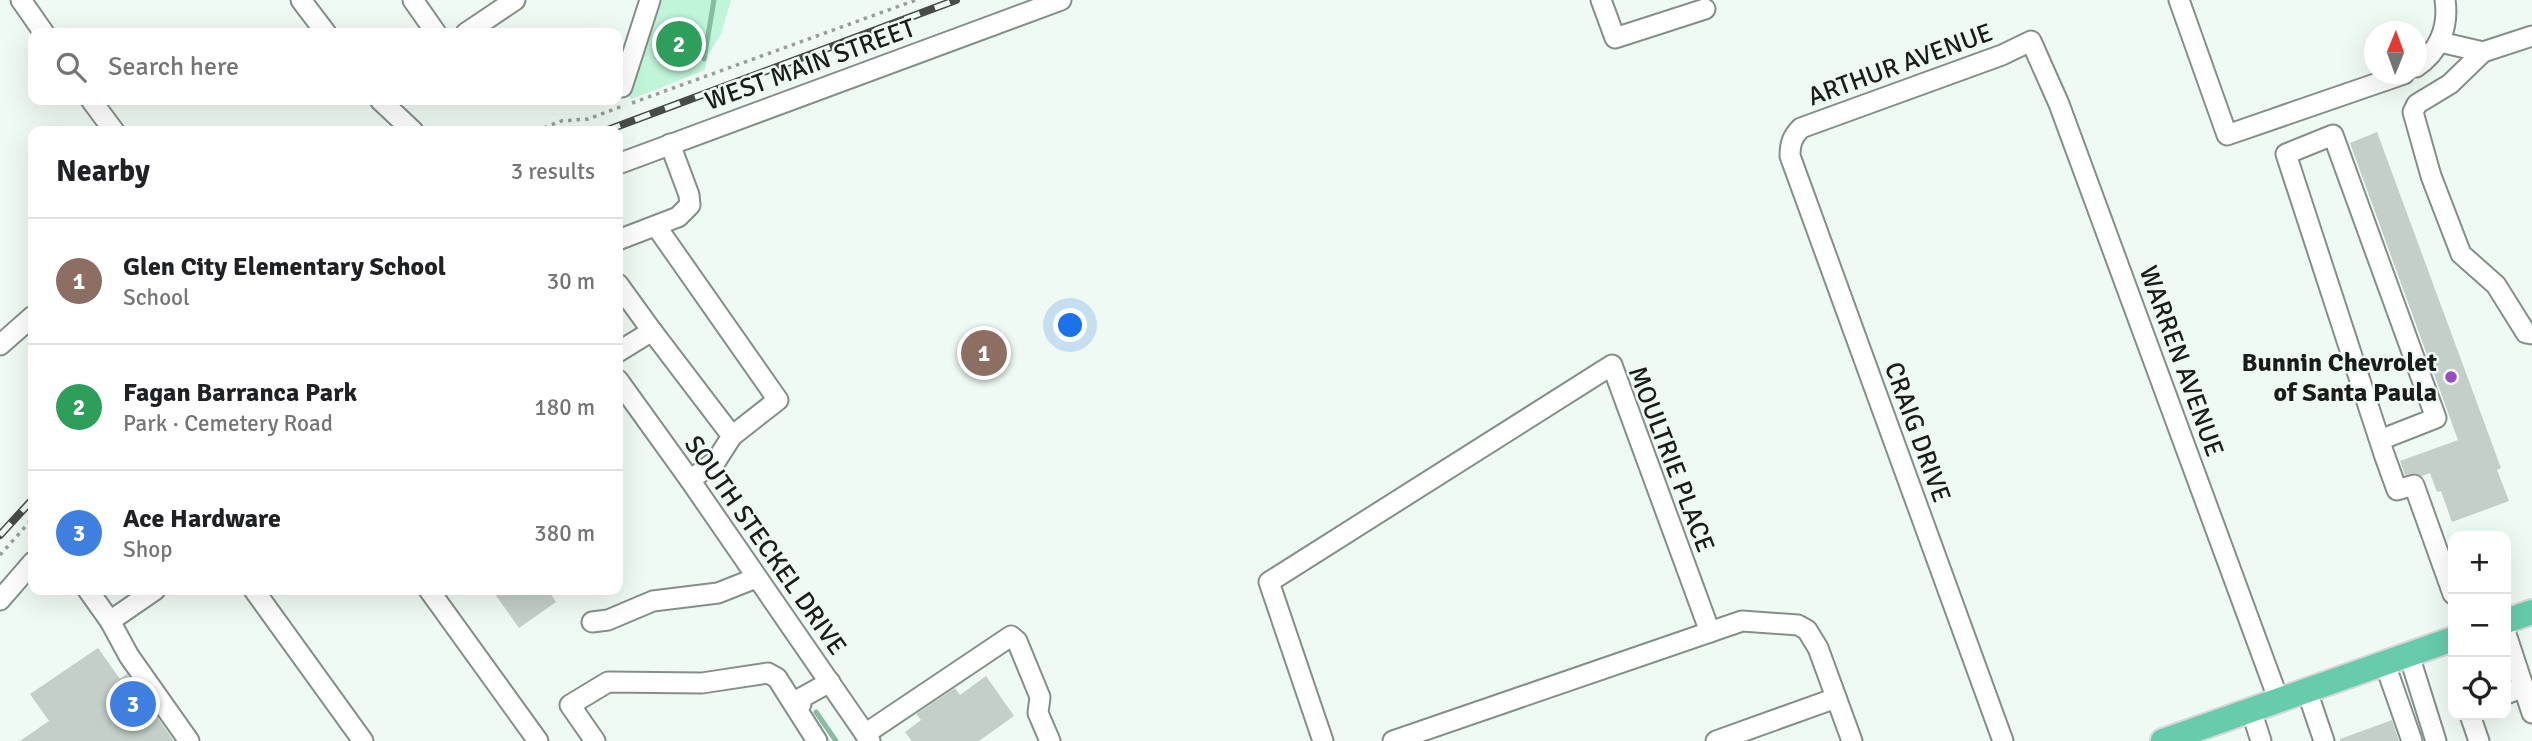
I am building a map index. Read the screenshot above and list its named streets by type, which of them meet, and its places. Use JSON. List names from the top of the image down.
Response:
{
  "streets": {
    "street": [
      "WEST MAIN STREET",
      "ARTHUR AVENUE",
      "WARREN AVENUE",
      "CRAIG DRIVE",
      "MOULTRIE PLACE",
      "SOUTH STECKEL DRIVE"
    ]
  },
  "crossings": [
    ["ARTHUR AVENUE", "WARREN AVENUE"],
    ["ARTHUR AVENUE", "CRAIG DRIVE"]
  ],
  "places": ["Bunnin Chevrolet of Santa Paula"],
  "north": "top",
  "page": {
    "pins": ["2", "1", "3"],
    "search": "Search here",
    "heading": ["Nearby", "3 results"],
    "list": [
      {
        "mark": "1",
        "name": "Glen City Elementary School",
        "note": "School",
        "value": "30 m"
      },
      {
        "mark": "2",
        "name": "Fagan Barranca Park",
        "note": "Park · Cemetery Road",
        "value": "180 m"
      },
      {
        "mark": "3",
        "name": "Ace Hardware",
        "note": "Shop",
        "value": "380 m"
      }
    ],
    "map_buttons": ["+", "−"]
  }
}
